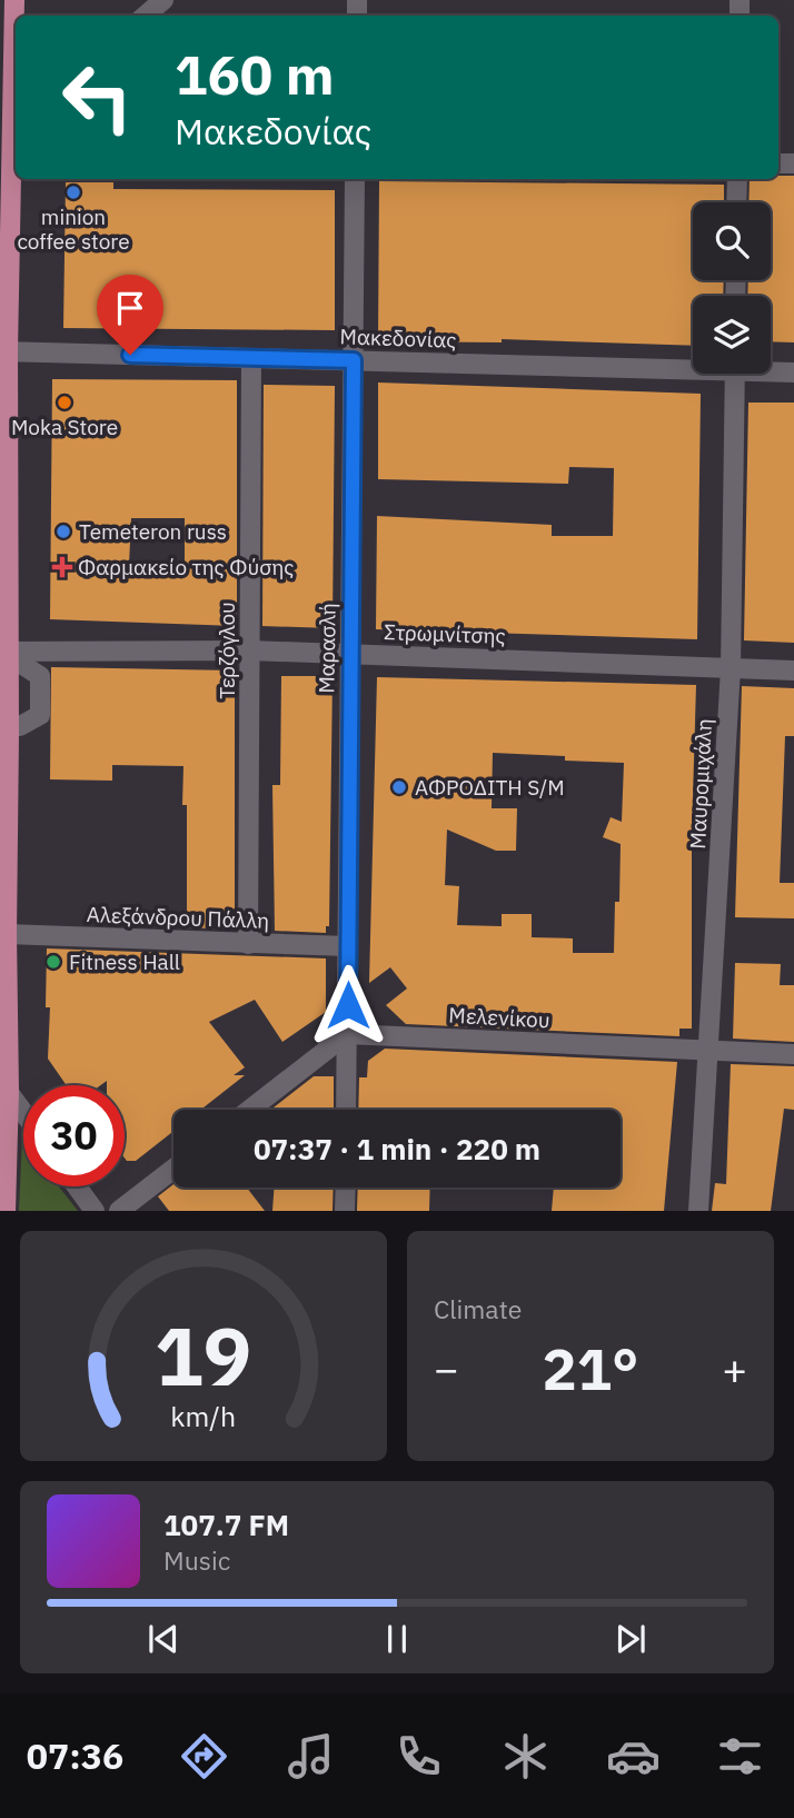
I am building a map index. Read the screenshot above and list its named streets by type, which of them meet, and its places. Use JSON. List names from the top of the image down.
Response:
{
  "streets": {
    "street": [
      "Μακεδονίας",
      "Στρωμνίτσης",
      "Μαρασλή",
      "Τερζόγλου",
      "Μαυρομιχάλη",
      "Αλεξάνδρου Πάλλη",
      "Μελενίκου"
    ]
  },
  "crossings": [
    ["Μακεδονίας", "Μαρασλή"],
    ["Μακεδονίας", "Τερζόγλου"],
    ["Στρωμνίτσης", "Μαρασλή"],
    ["Στρωμνίτσης", "Τερζόγλου"],
    ["Στρωμνίτσης", "Μαυρομιχάλη"],
    ["Μαρασλή", "Αλεξάνδρου Πάλλη"],
    ["Μαρασλή", "Μελενίκου"],
    ["Τερζόγλου", "Αλεξάνδρου Πάλλη"],
    ["Μαυρομιχάλη", "Μελενίκου"]
  ],
  "places": {
    "other": [
      "minion coffee store",
      "Moka Store",
      "Temeteron russ",
      "ΑΦΡΟΔΙΤΗ S/M",
      "Fitness Hall"
    ],
    "health": ["Φαρμακείο της Φύσης"]
  },
  "page": {
    "turn": ["160 m", "Μακεδονίας"],
    "limit": "30",
    "trip": "07:37 · 1 min · 220 m",
    "tile": "Climate",
    "heat": ["−", "21°", "+"],
    "song": ["107.7 FM", "Music"],
    "tabs": "07:36",
    "gauge": ["19", "km/h"]
  }
}
